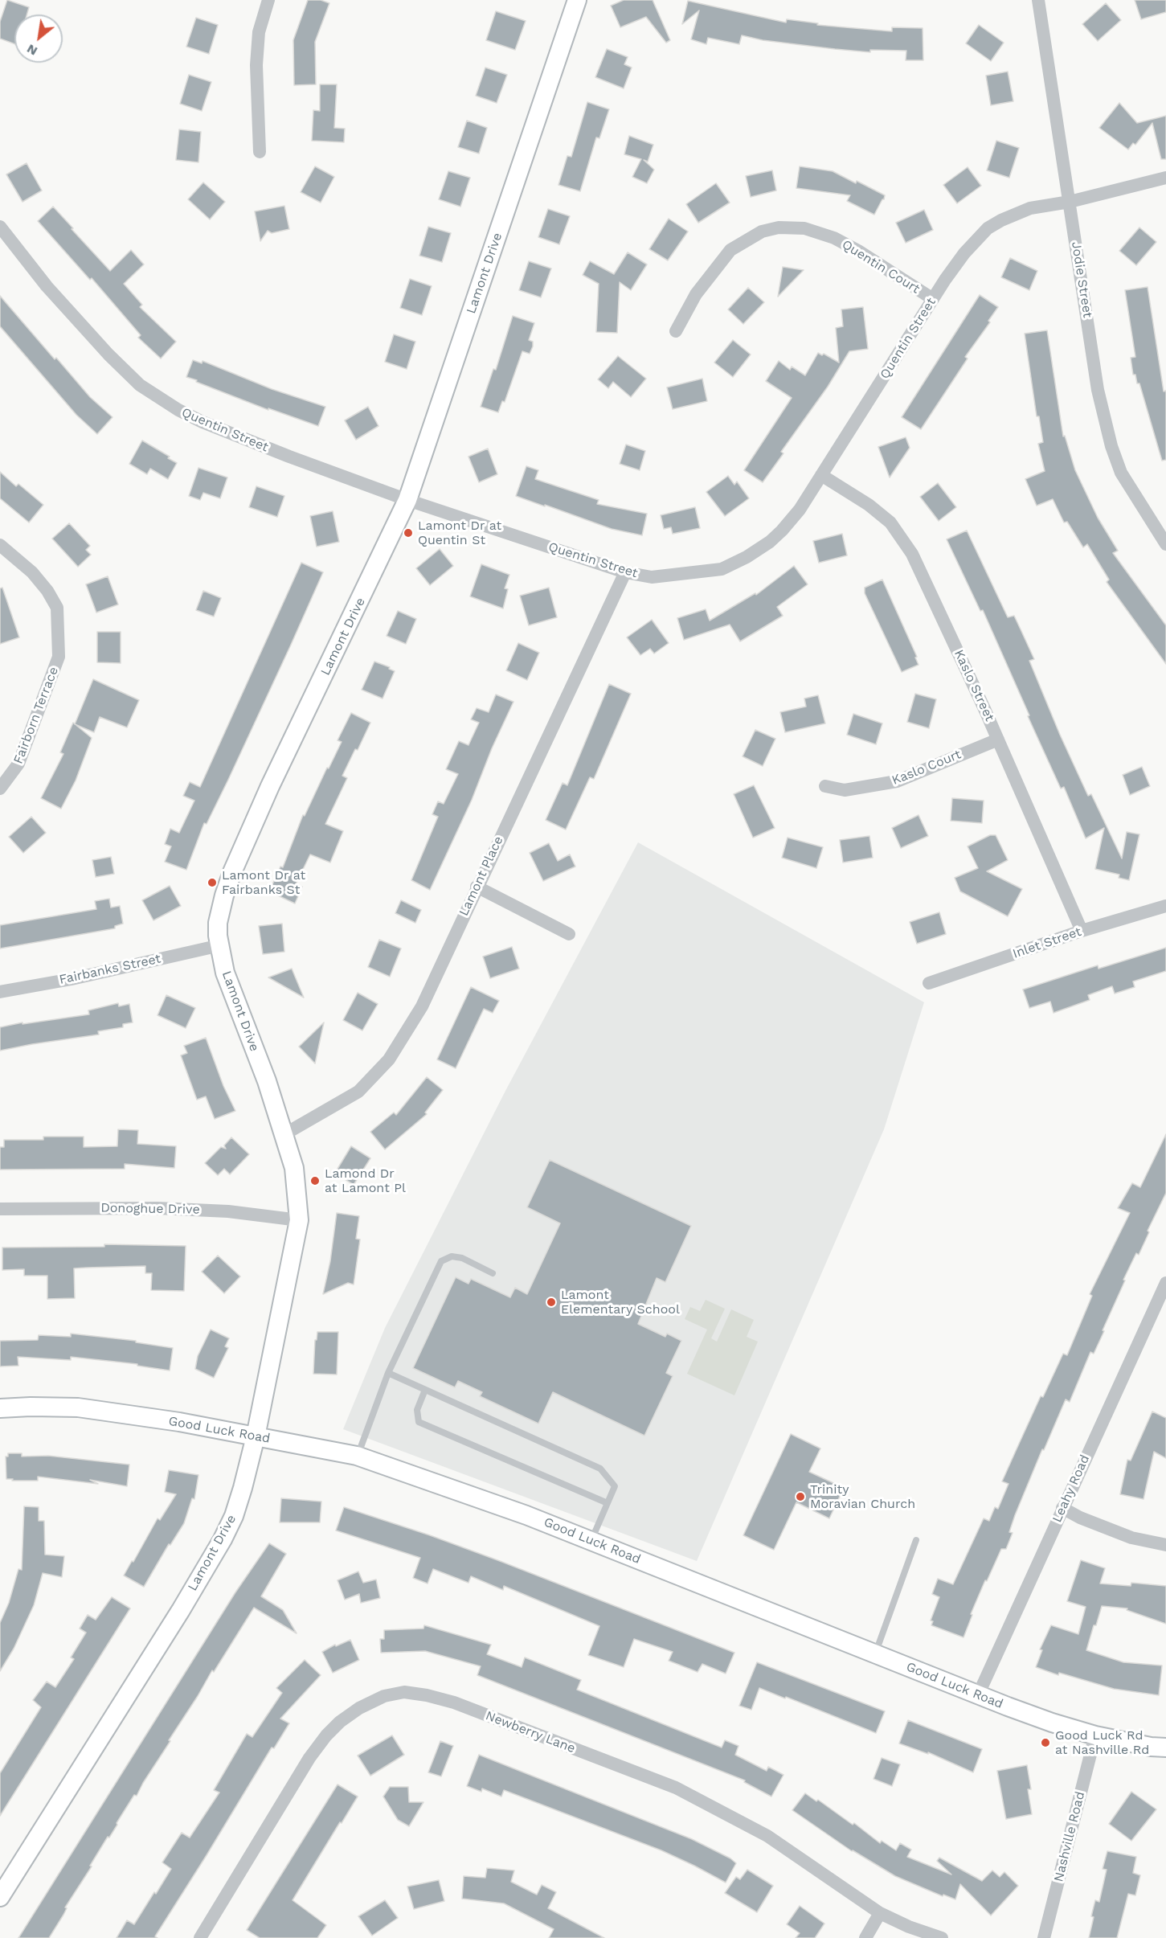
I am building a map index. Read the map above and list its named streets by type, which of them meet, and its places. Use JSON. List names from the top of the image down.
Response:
{
  "streets": {
    "street": [
      "Quentin Court",
      "Lamont Drive",
      "Jodie Street",
      "Quentin Street",
      "Kaslo Street",
      "Fairborn Terrace",
      "Kaslo Court",
      "Lamont Place",
      "Inlet Street",
      "Fairbanks Street",
      "Donoghue Drive",
      "Good Luck Road",
      "Leahy Road",
      "Newberry Lane",
      "Nashville Road"
    ]
  },
  "crossings": [
    ["Quentin Court", "Quentin Street"],
    ["Lamont Drive", "Quentin Street"],
    ["Lamont Drive", "Lamont Place"],
    ["Lamont Drive", "Fairbanks Street"],
    ["Lamont Drive", "Donoghue Drive"],
    ["Lamont Drive", "Good Luck Road"],
    ["Jodie Street", "Quentin Street"],
    ["Quentin Street", "Kaslo Street"],
    ["Quentin Street", "Lamont Place"],
    ["Kaslo Street", "Kaslo Court"],
    ["Kaslo Street", "Inlet Street"],
    ["Good Luck Road", "Leahy Road"],
    ["Good Luck Road", "Nashville Road"]
  ],
  "places": [
    "Lamont Dr at Quentin St",
    "Lamont Dr at Fairbanks St",
    "Lamond Dr at Lamont Pl",
    "Lamont Elementary School",
    "Trinity Moravian Church",
    "Good Luck Rd at Nashville Rd"
  ],
  "north": "bottom left"
}
